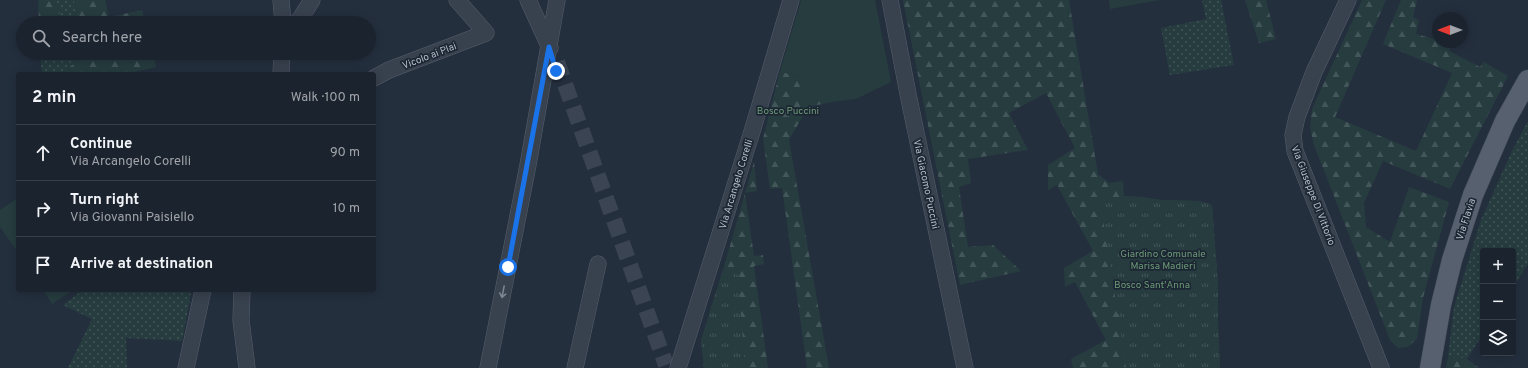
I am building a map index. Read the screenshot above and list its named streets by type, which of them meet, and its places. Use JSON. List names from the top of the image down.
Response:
{
  "streets": {
    "main road": ["Via Flavia"],
    "street": [
      "Vicolo ai Plai",
      "Via Arcangelo Corelli",
      "Via Giacomo Puccini",
      "Via Giuseppe Di Vittorio"
    ]
  },
  "parks": ["Bosco Puccini", "Giardino Comunale Marisa Madieri", "Bosco Sant'Anna"],
  "north": "left",
  "page": {
    "search": "Search here",
    "heading": ["2 min", "Walk · 100 m"],
    "list": [
      ["Continue", "Via Arcangelo Corelli", "90 m"],
      ["Turn right", "Via Giovanni Paisiello", "10 m"],
      "Arrive at destination"
    ],
    "map_buttons": ["+", "−"]
  }
}
